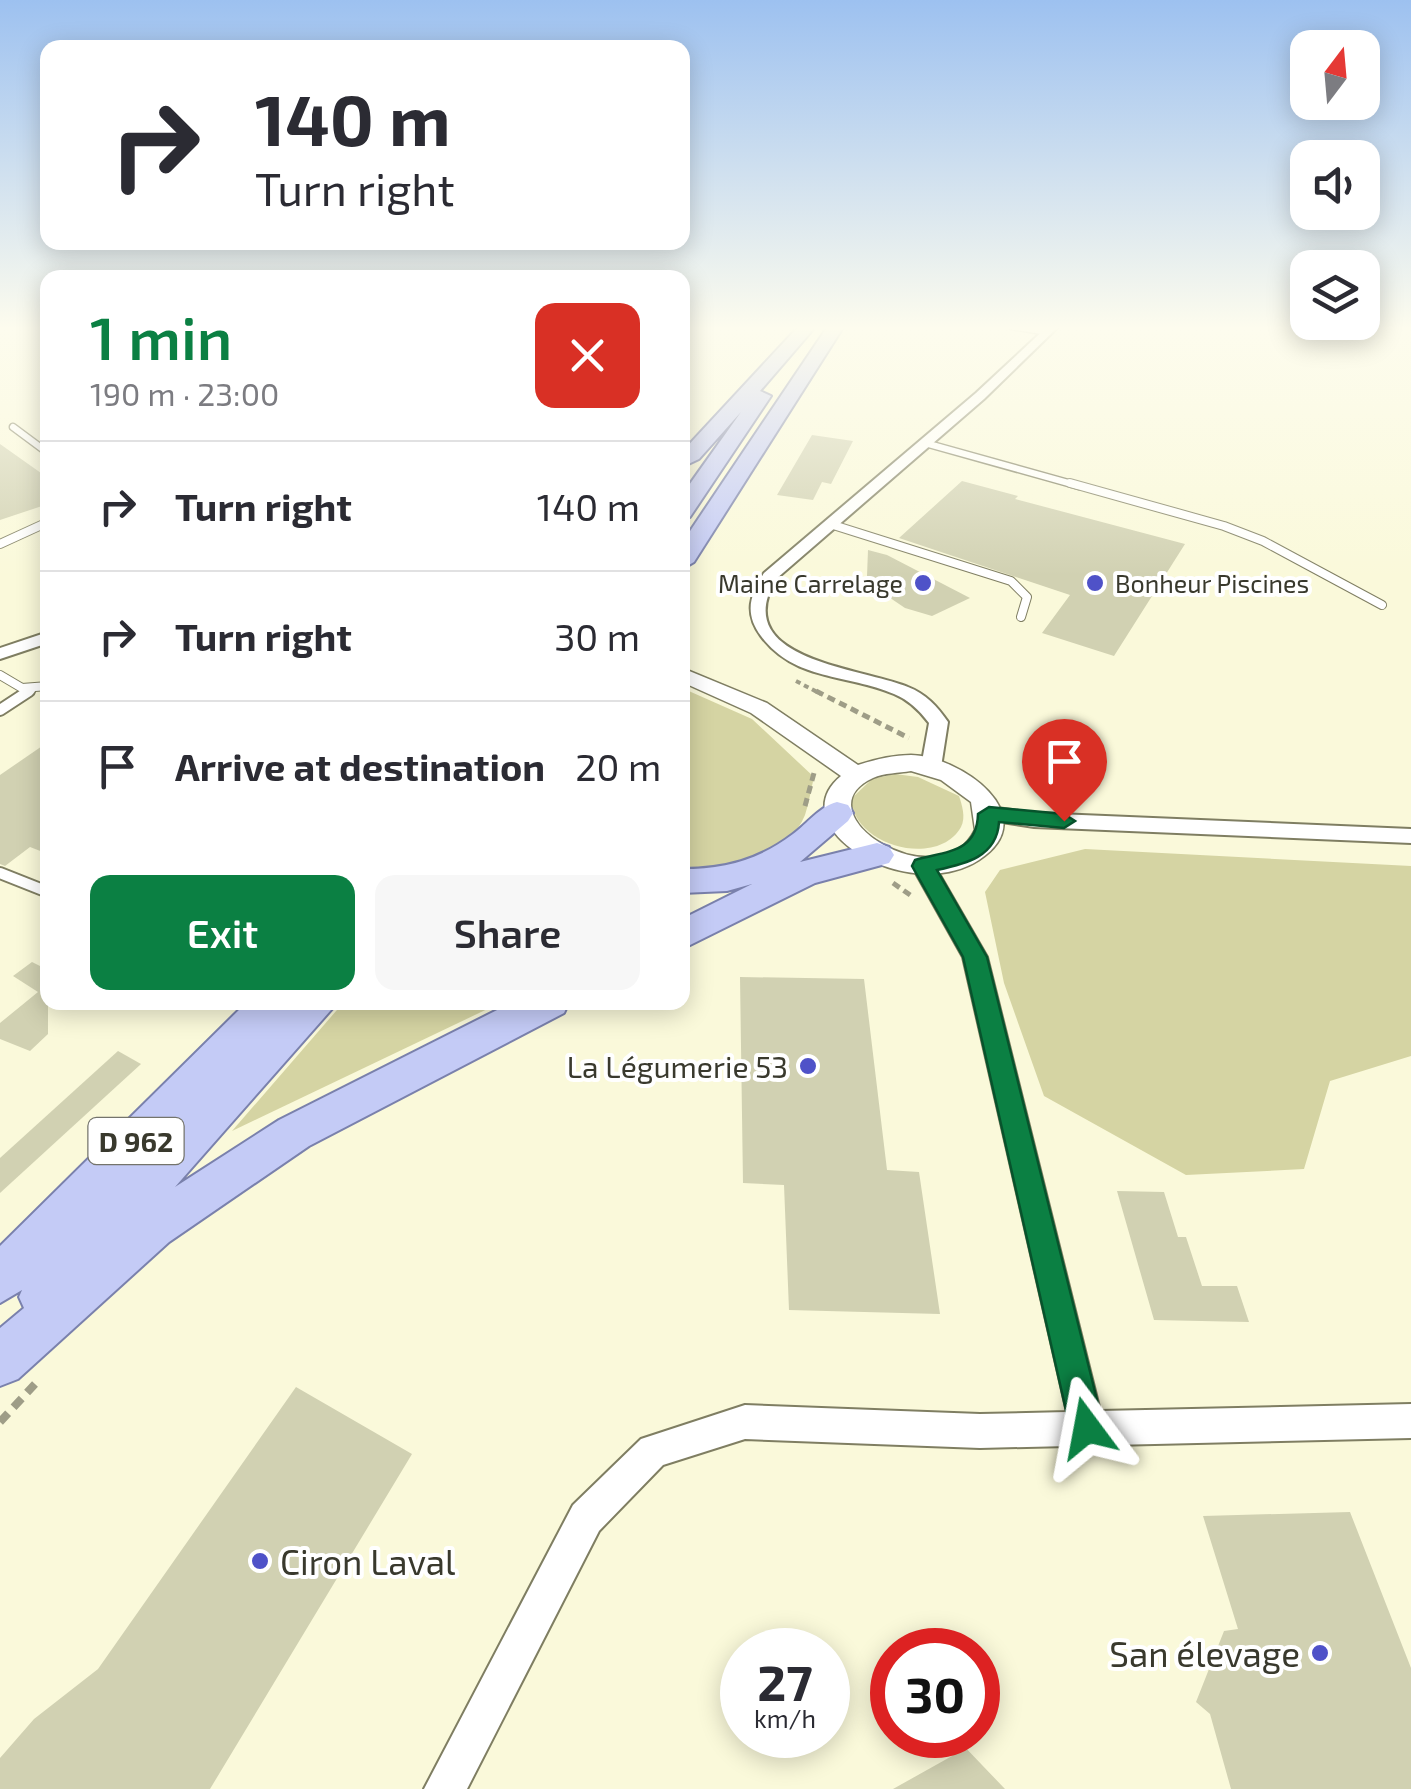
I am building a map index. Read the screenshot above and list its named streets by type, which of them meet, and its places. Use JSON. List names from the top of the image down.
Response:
{
  "streets": {
    "main road": ["D 962"]
  },
  "places": [
    "Maine Carrelage",
    "Bonheur Piscines",
    "La Légumerie 53",
    "Ciron Laval",
    "San élevage"
  ],
  "north": "top",
  "page": {
    "turn": ["140 m", "Turn right"],
    "heading": ["1 min", "190 m · 23:00"],
    "list": [
      {
        "name": "Turn right",
        "value": "140 m"
      },
      {
        "name": "Turn right",
        "value": "30 m"
      },
      {
        "name": "Arrive at destination",
        "value": "20 m"
      }
    ],
    "buttons": ["Exit", "Share"],
    "speed": "27 km/h",
    "limit": "30"
  }
}
